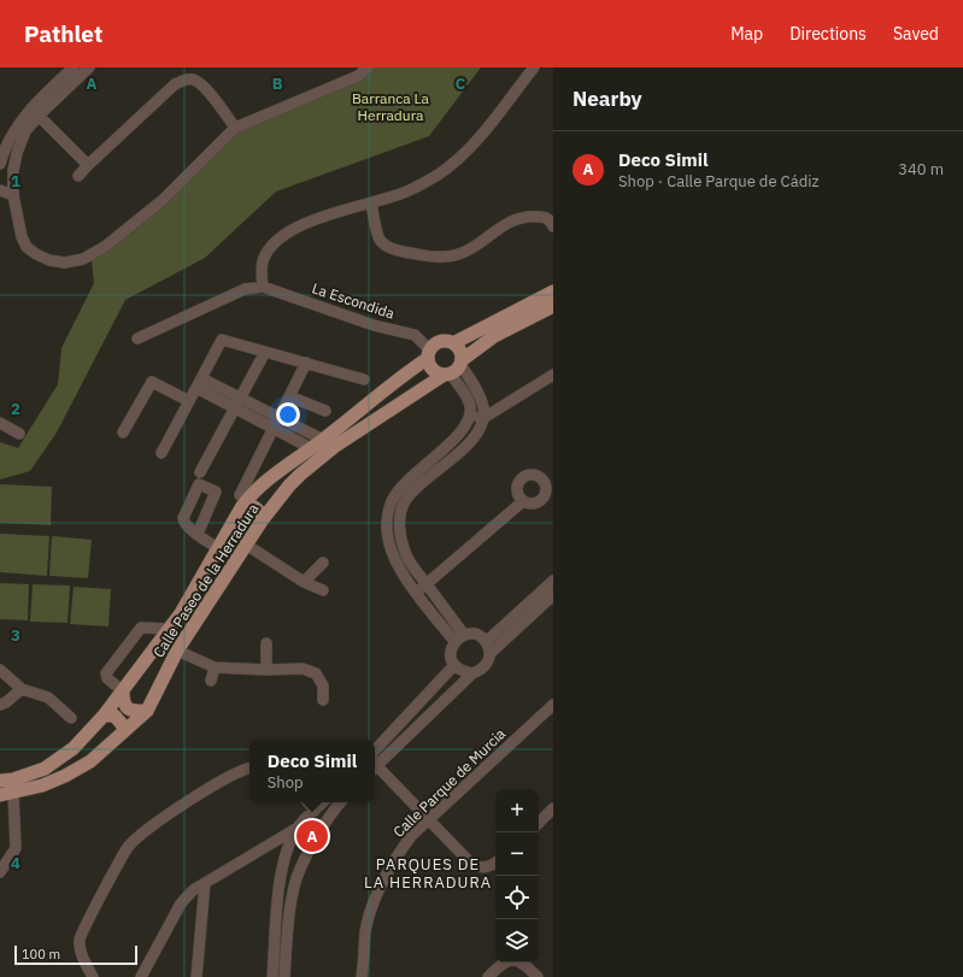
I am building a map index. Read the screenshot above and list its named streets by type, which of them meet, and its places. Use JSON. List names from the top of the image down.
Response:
{
  "streets": {
    "main road": ["Calle Paseo de la Herradura"],
    "street": ["La Escondida", "Calle Parque de Murcia"]
  },
  "crossings": [
    ["La Escondida", "Calle Paseo de la Herradura"]
  ],
  "districts": ["PARQUES DE LA HERRADURA"],
  "parks": ["Barranca La Herradura"],
  "scale_bar": "100 m",
  "page": {
    "header": "Pathlet",
    "nav": ["Map", "Directions", "Saved"],
    "heading": "Nearby",
    "list": [
      {
        "mark": "A",
        "name": "Deco Simil",
        "note": "Shop · Calle Parque de Cádiz",
        "value": "340 m"
      }
    ],
    "popup": ["Deco Simil", "Shop"],
    "map_buttons": ["+", "−"],
    "pins": "A",
    "scale": "100 m"
  },
  "grid": {
    "columns": ["A", "B", "C"],
    "rows": [
      "1",
      "2",
      "3",
      "4"
    ]
  }
}
